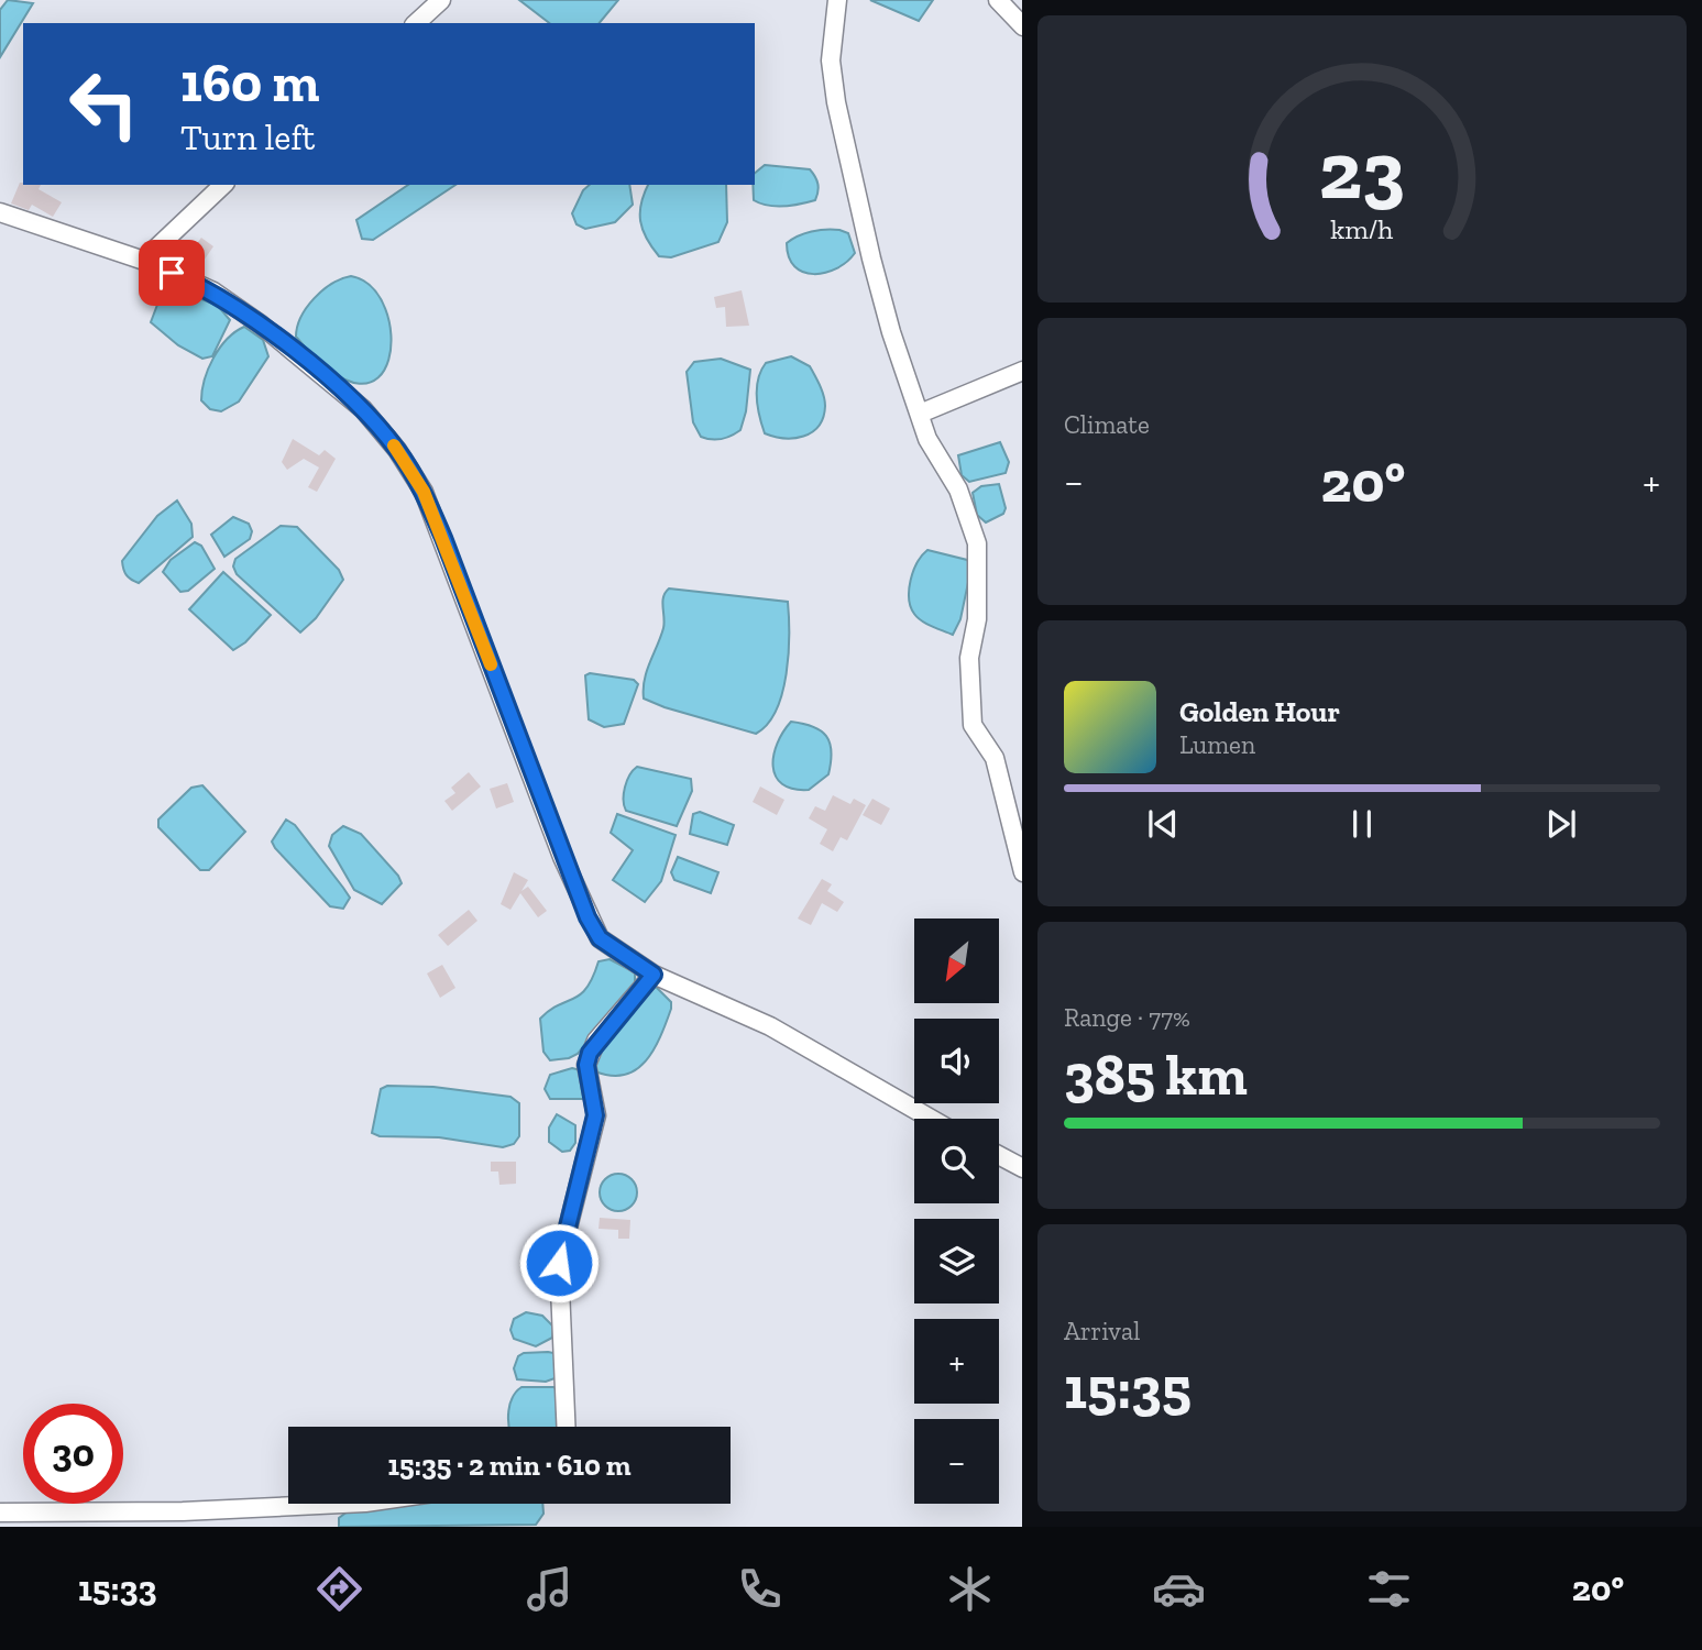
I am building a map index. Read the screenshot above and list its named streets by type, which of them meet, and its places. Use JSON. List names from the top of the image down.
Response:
{
  "north": "bottom left",
  "page": {
    "turn": ["160 m", "Turn left"],
    "tile": [
      "Climate",
      ["Range · 77%", "385 km"],
      ["Arrival", "15:35"]
    ],
    "heat": ["−", "20°", "+"],
    "song": ["Golden Hour", "Lumen"],
    "map_buttons": ["+", "−"],
    "limit": "30",
    "trip": "15:35 · 2 min · 610 m",
    "tabs": ["15:33", "20°"],
    "gauge": ["23", "km/h"]
  }
}
